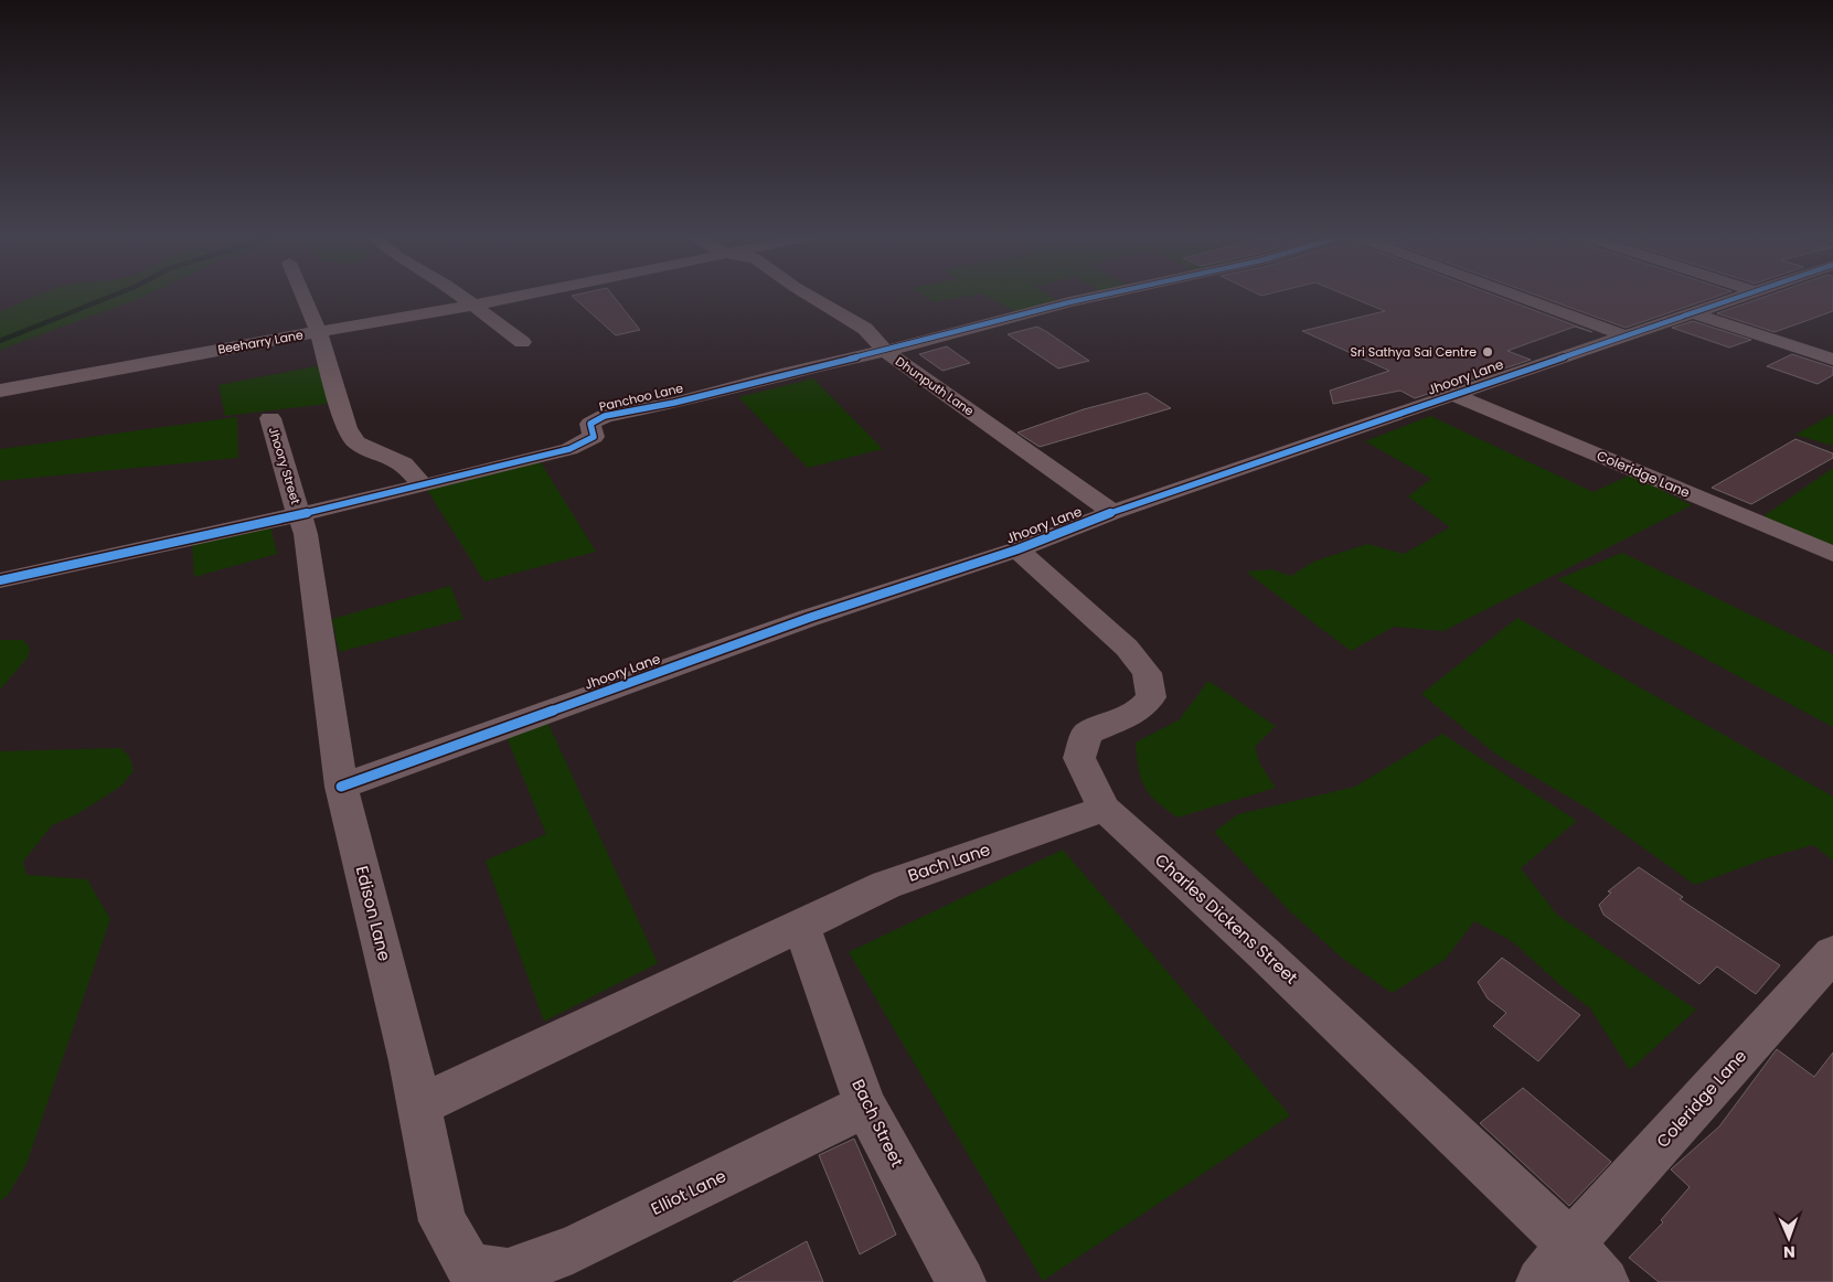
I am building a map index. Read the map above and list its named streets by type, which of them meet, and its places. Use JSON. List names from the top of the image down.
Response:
{
  "streets": {
    "street": [
      "Beeharry Lane",
      "Jhoory Lane",
      "Dhunputh Lane",
      "Panchoo Lane",
      "Jhoory Street",
      "Coleridge Lane",
      "Bach Lane",
      "Edison Lane",
      "Charles Dickens Street",
      "Bach Street",
      "Elliot Lane"
    ]
  },
  "crossings": [
    ["Jhoory Lane", "Dhunputh Lane"],
    ["Jhoory Lane", "Coleridge Lane"],
    ["Jhoory Lane", "Edison Lane"],
    ["Jhoory Lane", "Charles Dickens Street"],
    ["Dhunputh Lane", "Panchoo Lane"],
    ["Jhoory Street", "Edison Lane"],
    ["Coleridge Lane", "Charles Dickens Street"],
    ["Bach Lane", "Edison Lane"],
    ["Bach Lane", "Charles Dickens Street"],
    ["Bach Lane", "Bach Street"],
    ["Edison Lane", "Elliot Lane"],
    ["Bach Street", "Elliot Lane"]
  ],
  "places": ["Sri Sathya Sai Centre"],
  "north": "bottom"
}
